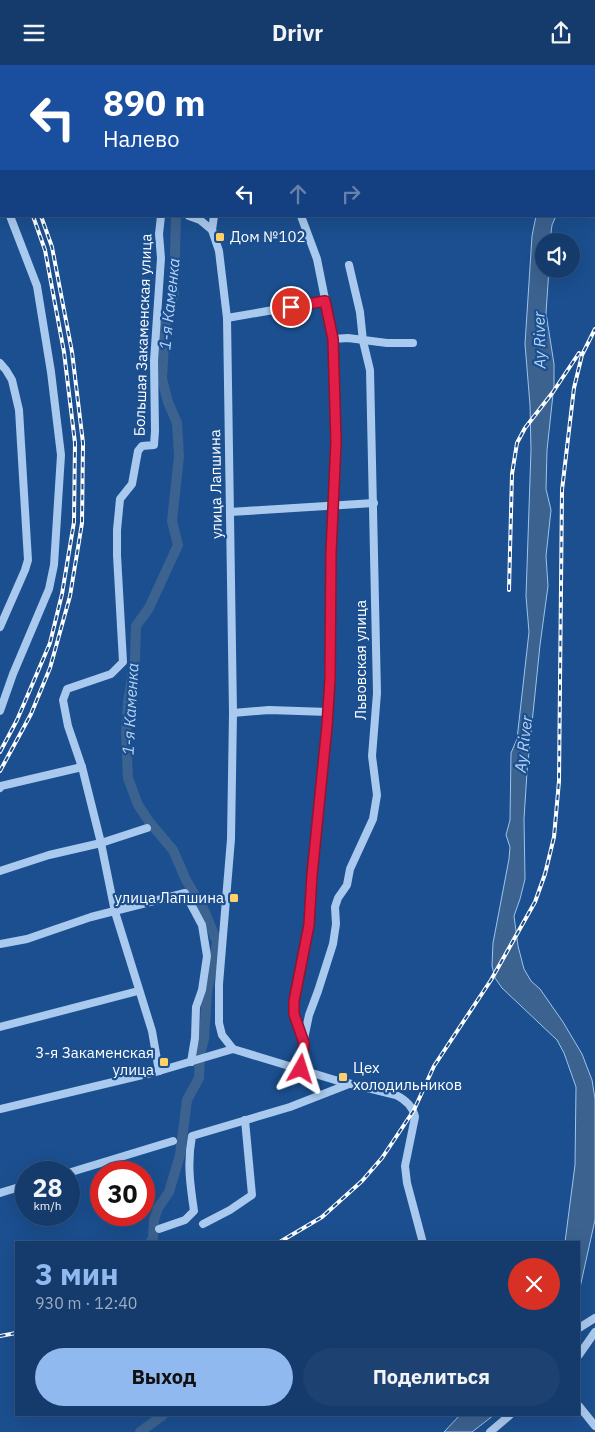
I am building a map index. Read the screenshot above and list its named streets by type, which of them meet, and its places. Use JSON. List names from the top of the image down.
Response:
{
  "streets": {
    "street": ["Большая Закаменская улица", "улица Лапшина", "Львовская улица"]
  },
  "water": ["1-я Каменка", "Ay River"],
  "places": {
    "transit": [
      "Дом №102",
      "улица Лапшина",
      "3-я Закаменская улица",
      "Цех холодильников"
    ]
  },
  "page": {
    "header": "Drivr",
    "turn": ["890 m", "Налево"],
    "speed": "28 km/h",
    "limit": "30",
    "heading": ["3 мин", "930 m · 12:40"],
    "buttons": ["Выход", "Поделиться"]
  }
}
